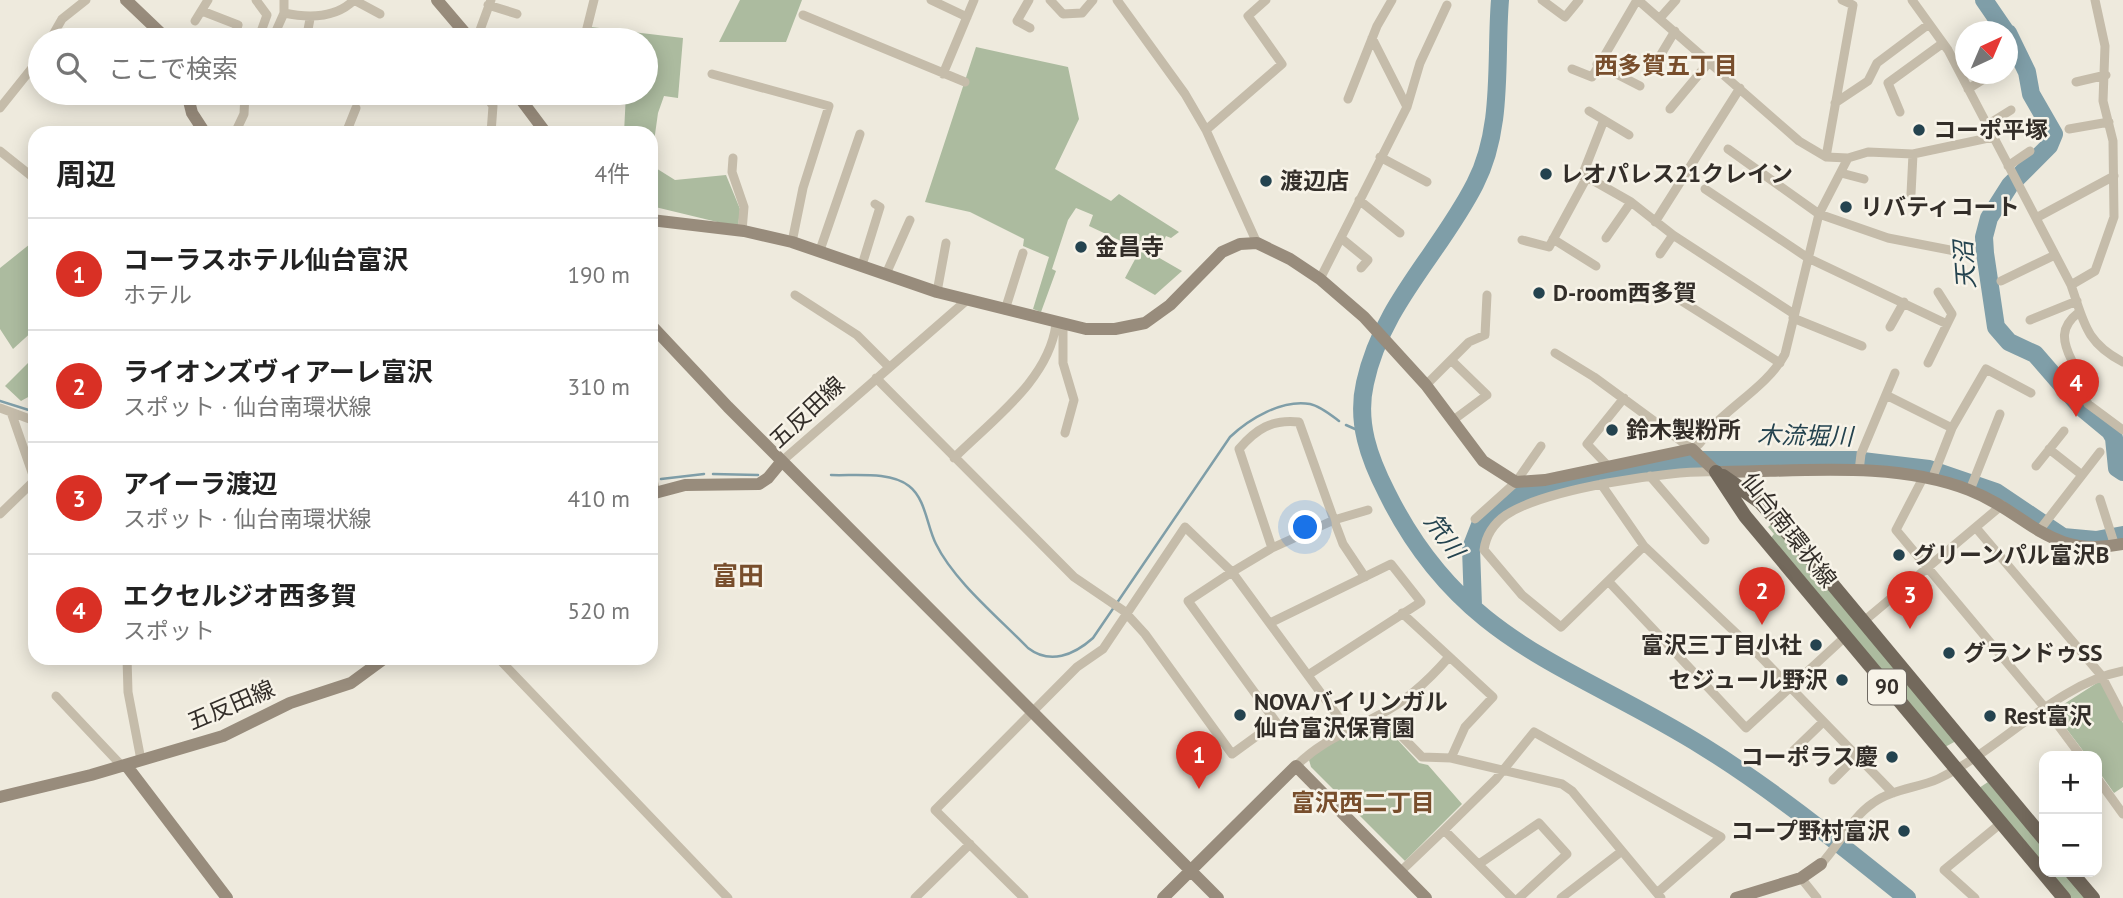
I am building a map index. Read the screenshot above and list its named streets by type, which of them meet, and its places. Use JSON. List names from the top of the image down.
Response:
{
  "streets": {
    "main road": ["仙台南環状線", "90"],
    "street": ["五反田線"]
  },
  "districts": ["西多賀五丁目", "富田", "富沢西二丁目"],
  "water": ["天沼", "木流堀川", "笊川"],
  "places": [
    "コーポ平塚",
    "レオパレス21クレイン",
    "渡辺店",
    "リバティコート",
    "金昌寺",
    "D-room西多賀",
    "鈴木製粉所",
    "グリーンパル富沢B",
    "富沢三丁目小社",
    "グランドゥSS",
    "セジュール野沢",
    "NOVAバイリンガル 仙台富沢保育園",
    "Rest富沢",
    "コーポラス慶",
    "コープ野村富沢"
  ],
  "north": "top right",
  "page": {
    "search": "ここで検索",
    "heading": ["周辺", "4件"],
    "list": [
      {
        "mark": "1",
        "name": "コーラスホテル仙台富沢",
        "note": "ホテル",
        "value": "190 m"
      },
      {
        "mark": "2",
        "name": "ライオンズヴィアーレ富沢",
        "note": "スポット · 仙台南環状線",
        "value": "310 m"
      },
      {
        "mark": "3",
        "name": "アイーラ渡辺",
        "note": "スポット · 仙台南環状線",
        "value": "410 m"
      },
      {
        "mark": "4",
        "name": "エクセルジオ西多賀",
        "note": "スポット",
        "value": "520 m"
      }
    ],
    "pins": [
      "4",
      "2",
      "3",
      "1"
    ],
    "map_buttons": ["+", "−"]
  }
}
